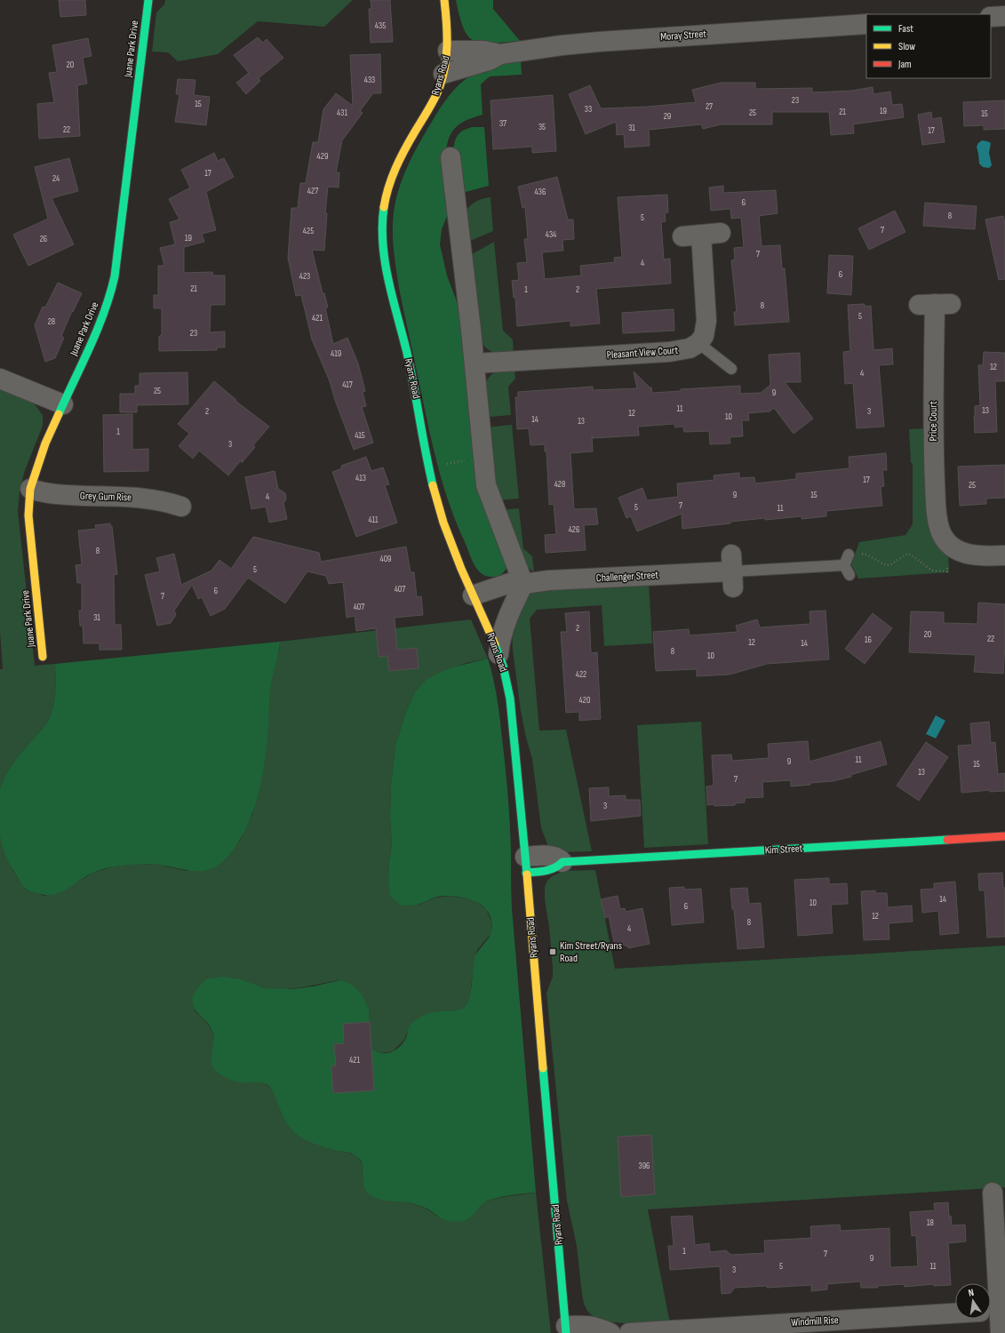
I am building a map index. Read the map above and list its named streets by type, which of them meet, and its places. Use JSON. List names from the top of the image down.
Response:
{
  "streets": {
    "main road": ["Juane Park Drive", "Ryans Road", "Kim Street"],
    "street": [
      "Moray Street",
      "Pleasant View Court",
      "Price Court",
      "Grey Gum Rise",
      "Challenger Street",
      "Windmill Rise"
    ]
  },
  "crossings": [
    ["Moray Street", "Ryans Road"],
    ["Juane Park Drive", "Grey Gum Rise"],
    ["Ryans Road", "Challenger Street"],
    ["Ryans Road", "Kim Street"]
  ],
  "places": {
    "transit": ["Kim Street/Ryans Road"]
  },
  "house_numbers": [
    "435",
    "20",
    "433",
    "23",
    "15",
    "27",
    "33",
    "19",
    "21",
    "431",
    "25",
    "15",
    "29",
    "37",
    "35",
    "31",
    "22",
    "17",
    "429",
    "17",
    "24",
    "427",
    "436",
    "6",
    "8",
    "5",
    "7",
    "425",
    "434",
    "19",
    "26",
    "7",
    "4",
    "6",
    "423",
    "21",
    "1",
    "2",
    "8",
    "5",
    "421",
    "28",
    "23",
    "419",
    "12",
    "4",
    "417",
    "25",
    "9",
    "11",
    "13",
    "2",
    "3",
    "12",
    "10",
    "14",
    "13",
    "1",
    "415",
    "3",
    "413",
    "17",
    "428",
    "25",
    "9",
    "15",
    "4",
    "7",
    "5",
    "11",
    "411",
    "426",
    "8",
    "409",
    "5",
    "407",
    "6",
    "7",
    "407",
    "31",
    "2",
    "20",
    "22",
    "16",
    "12",
    "14",
    "8",
    "10",
    "422",
    "420",
    "11",
    "9",
    "15",
    "13",
    "7",
    "3",
    "14",
    "10",
    "6",
    "12",
    "8",
    "4",
    "421",
    "396",
    "18",
    "1",
    "7",
    "9",
    "5",
    "11",
    "3"
  ],
  "legend": ["Fast", "Slow", "Jam"],
  "north": "top"
}
